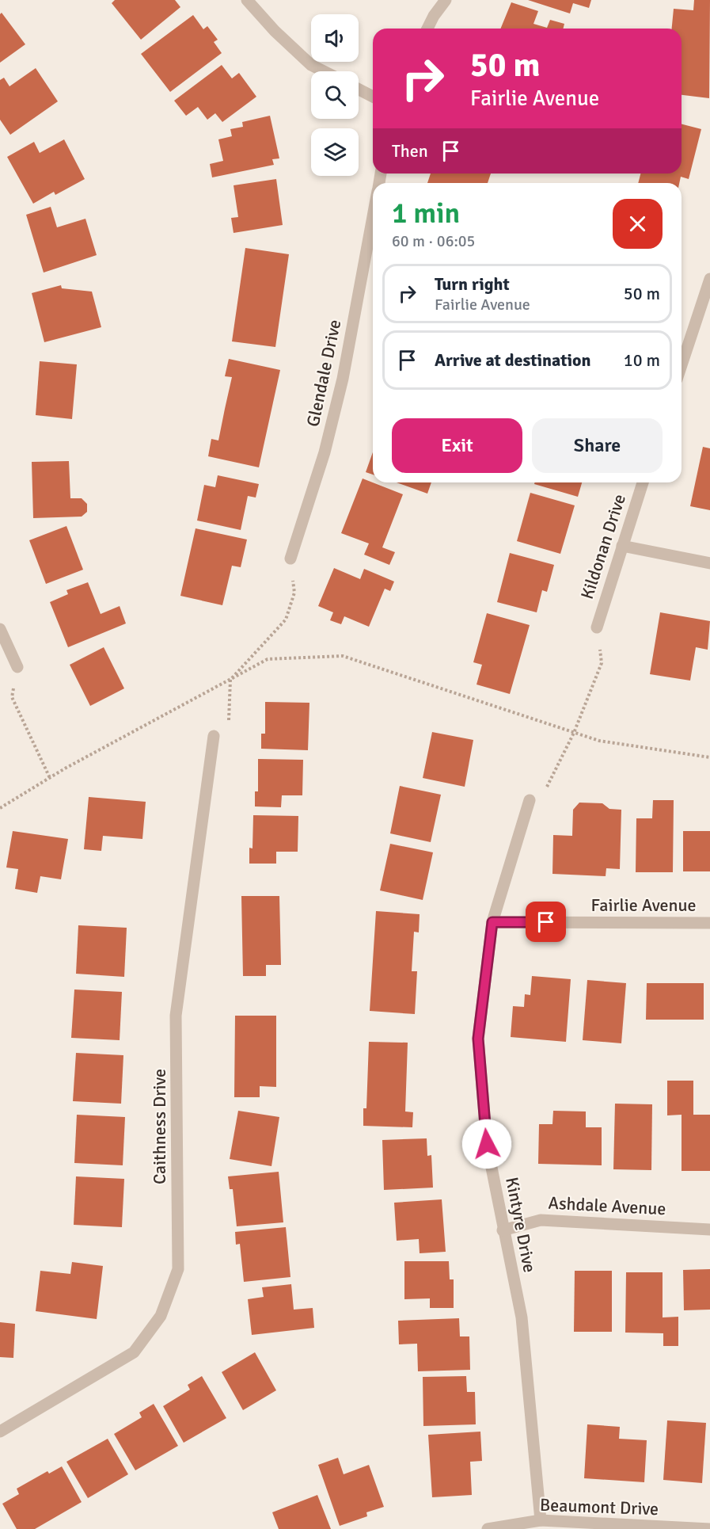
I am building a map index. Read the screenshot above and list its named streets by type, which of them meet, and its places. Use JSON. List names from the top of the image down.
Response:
{
  "streets": {
    "street": [
      "Glendale Drive",
      "Kildonan Drive",
      "Fairlie Avenue",
      "Caithness Drive",
      "Ashdale Avenue",
      "Kintyre Drive",
      "Beaumont Drive"
    ]
  },
  "crossings": [
    ["Fairlie Avenue", "Kintyre Drive"],
    ["Ashdale Avenue", "Kintyre Drive"],
    ["Kintyre Drive", "Beaumont Drive"]
  ],
  "page": {
    "turn": ["50 m", "Fairlie Avenue"],
    "then": "Then",
    "heading": ["1 min", "60 m · 06:05"],
    "list": [
      {
        "name": "Turn right",
        "note": "Fairlie Avenue",
        "value": "50 m"
      },
      {
        "name": "Arrive at destination",
        "value": "10 m"
      }
    ],
    "buttons": ["Exit", "Share"]
  }
}
